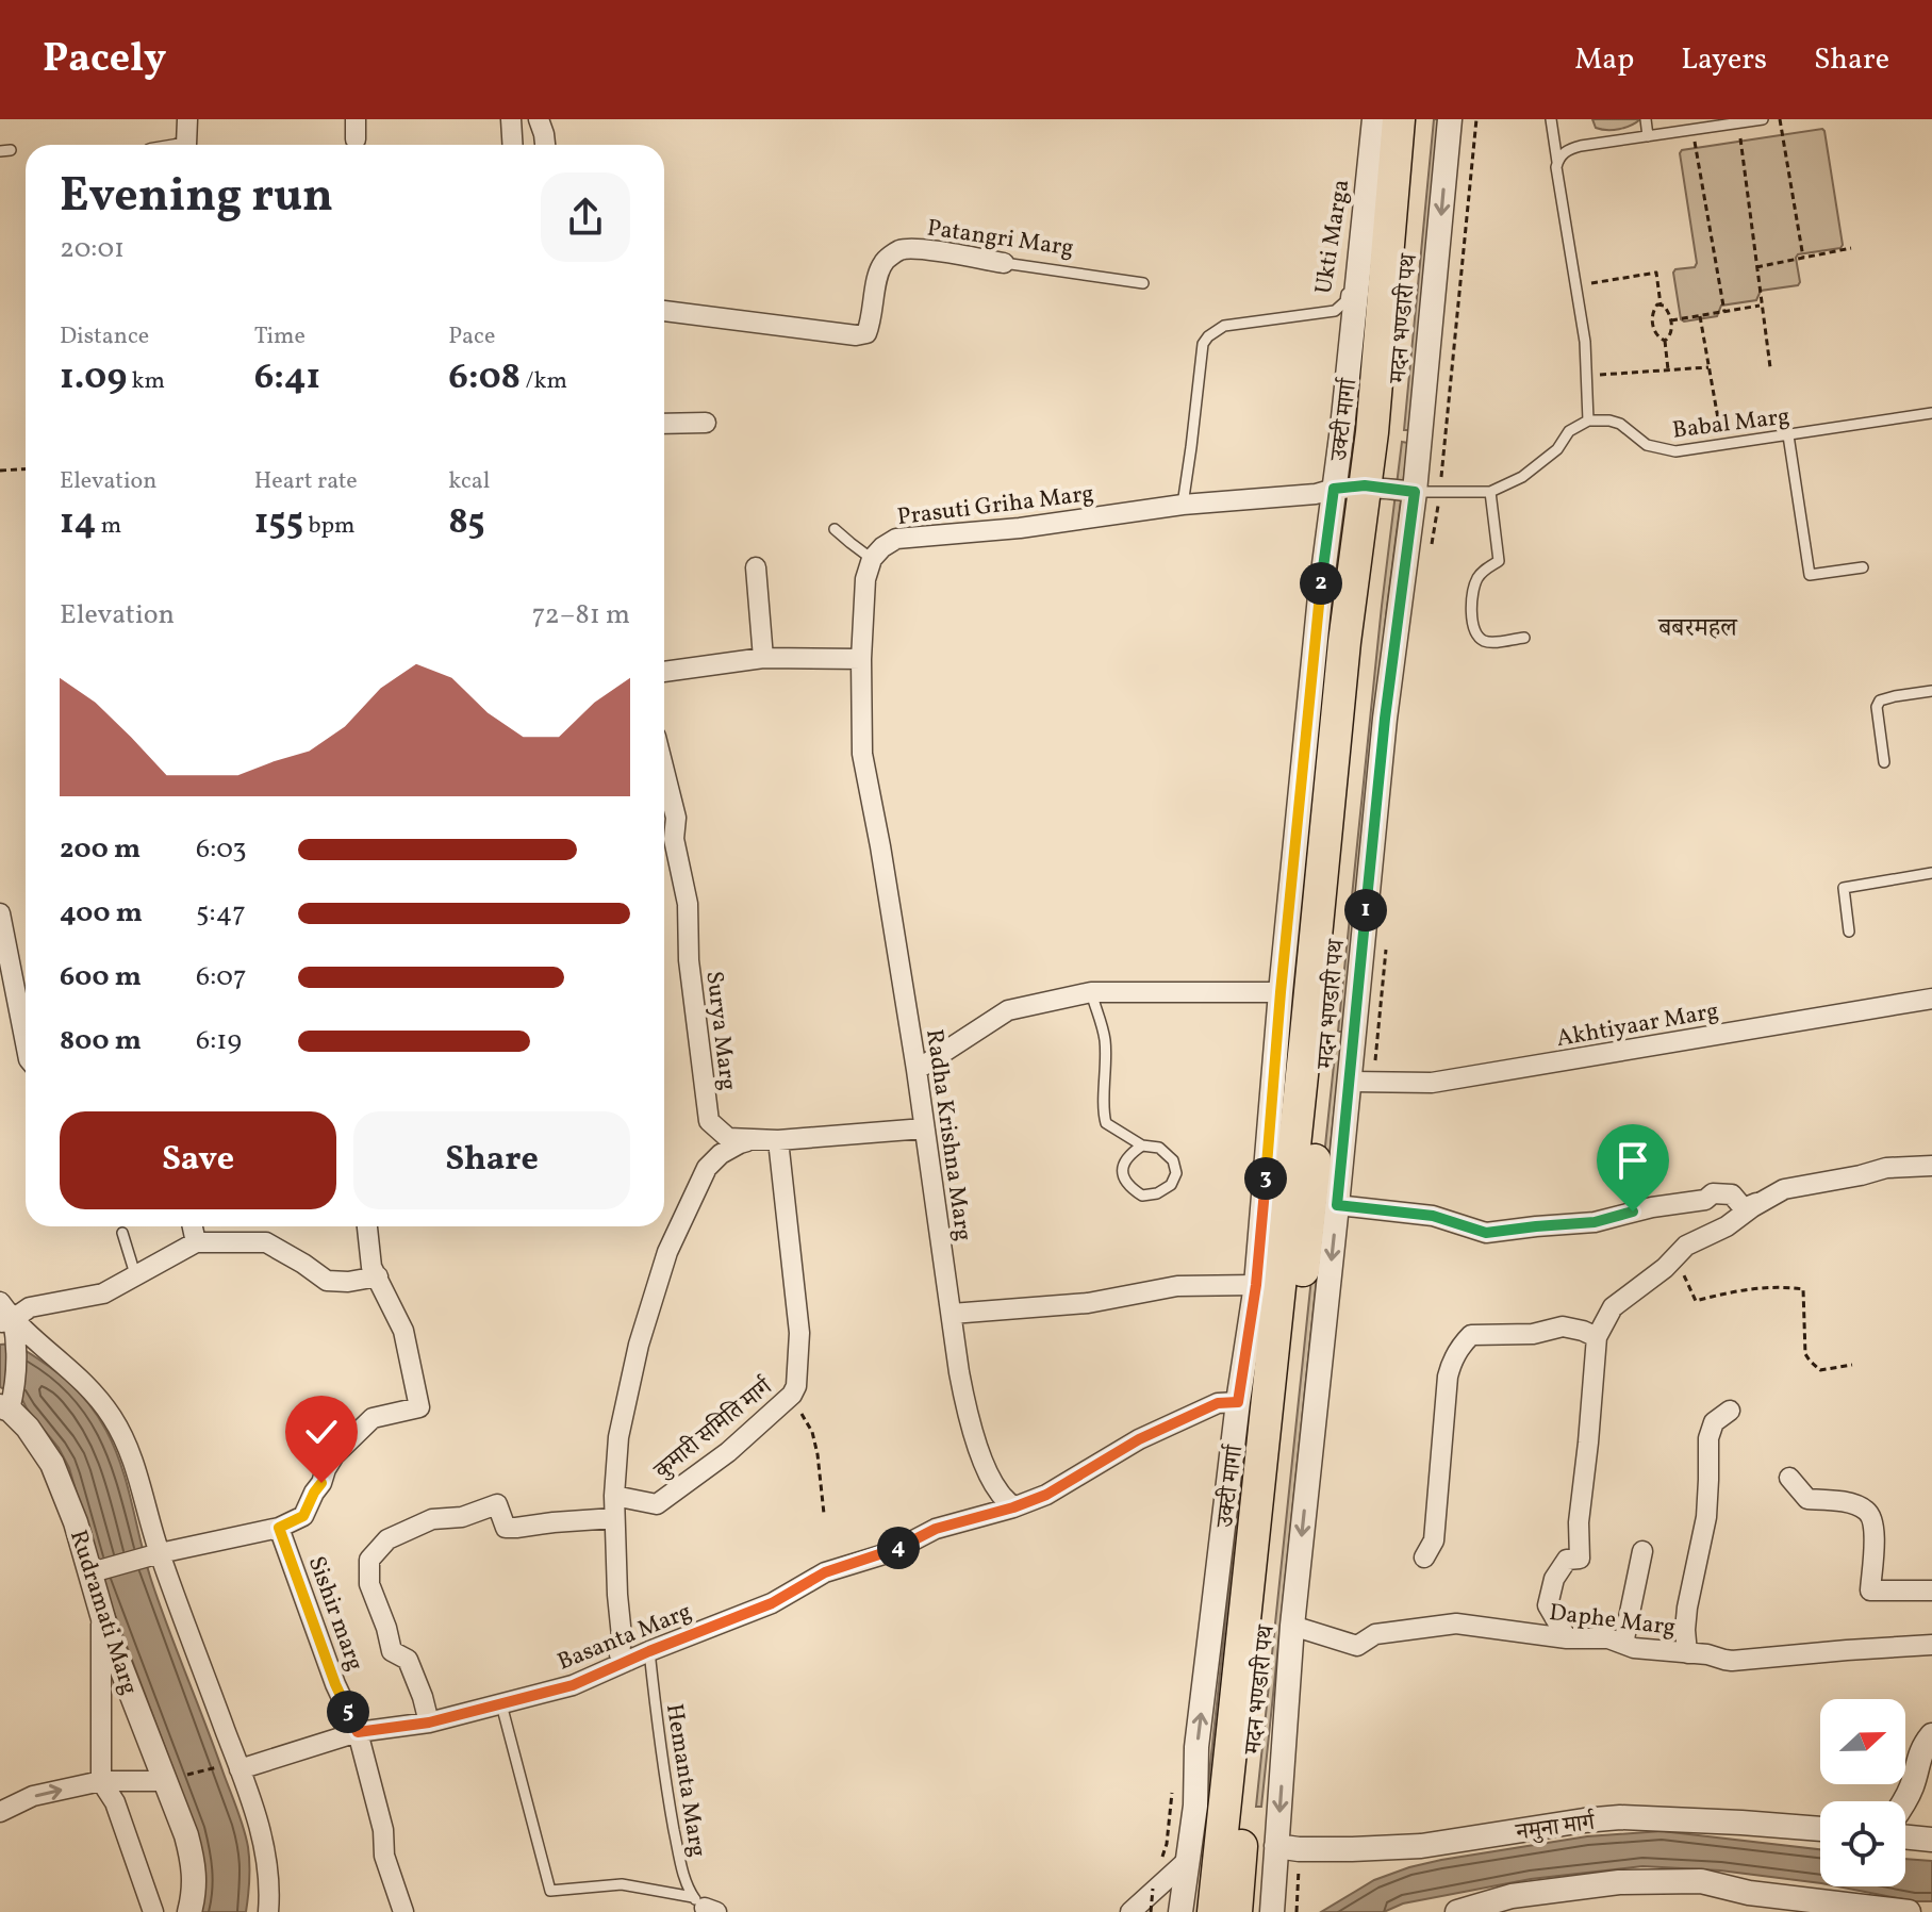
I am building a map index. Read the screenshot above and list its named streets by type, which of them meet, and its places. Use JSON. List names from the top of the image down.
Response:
{
  "streets": {
    "highway": ["मदन भण्डारी पथ"],
    "street": [
      "Patangri Marg",
      "उक्टी मार्गा",
      "Prasuti Griha Marg",
      "Akhtiyaar Marg",
      "Surya Marg",
      "Radha Krishna Marg",
      "कुमारी समिति मार्ग",
      "Rudramati Marg",
      "Sishir marg",
      "Daphe Marg",
      "Basanta Marg",
      "नमुना मार्ग"
    ],
    "lane": ["Ukti Marga", "Babal Marg", "Hemanta Marg"]
  },
  "crossings": [
    ["Ukti Marga", "Prasuti Griha Marg"],
    ["मदन भण्डारी पथ", "उक्टी मार्गा"],
    ["मदन भण्डारी पथ", "Prasuti Griha Marg"],
    ["उक्टी मार्गा", "Prasuti Griha Marg"],
    ["उक्टी मार्गा", "Basanta Marg"],
    ["Surya Marg", "कुमारी समिति मार्ग"],
    ["Sishir marg", "Basanta Marg"],
    ["Basanta Marg", "Hemanta Marg"]
  ],
  "districts": ["बबरमहल"],
  "north": "right",
  "page": {
    "header": "Pacely",
    "nav": ["Map", "Layers", "Share"],
    "heading": ["Evening run", "20:01"],
    "stats": [
      ["Distance", "1.09 km"],
      ["Time", "6:41"],
      ["Pace", "6:08 /km"],
      ["Elevation", "14 m"],
      ["Heart rate", "155 bpm"],
      ["kcal", "85"]
    ],
    "pins": [
      "2",
      "1",
      "3",
      "4",
      "5"
    ],
    "chart": ["Elevation", "72–81 m"],
    "list": [
      {
        "name": "200 m",
        "note": "6:03"
      },
      {
        "name": "400 m",
        "note": "5:47"
      },
      {
        "name": "600 m",
        "note": "6:07"
      },
      {
        "name": "800 m",
        "note": "6:19"
      }
    ],
    "buttons": ["Save", "Share"]
  }
}
